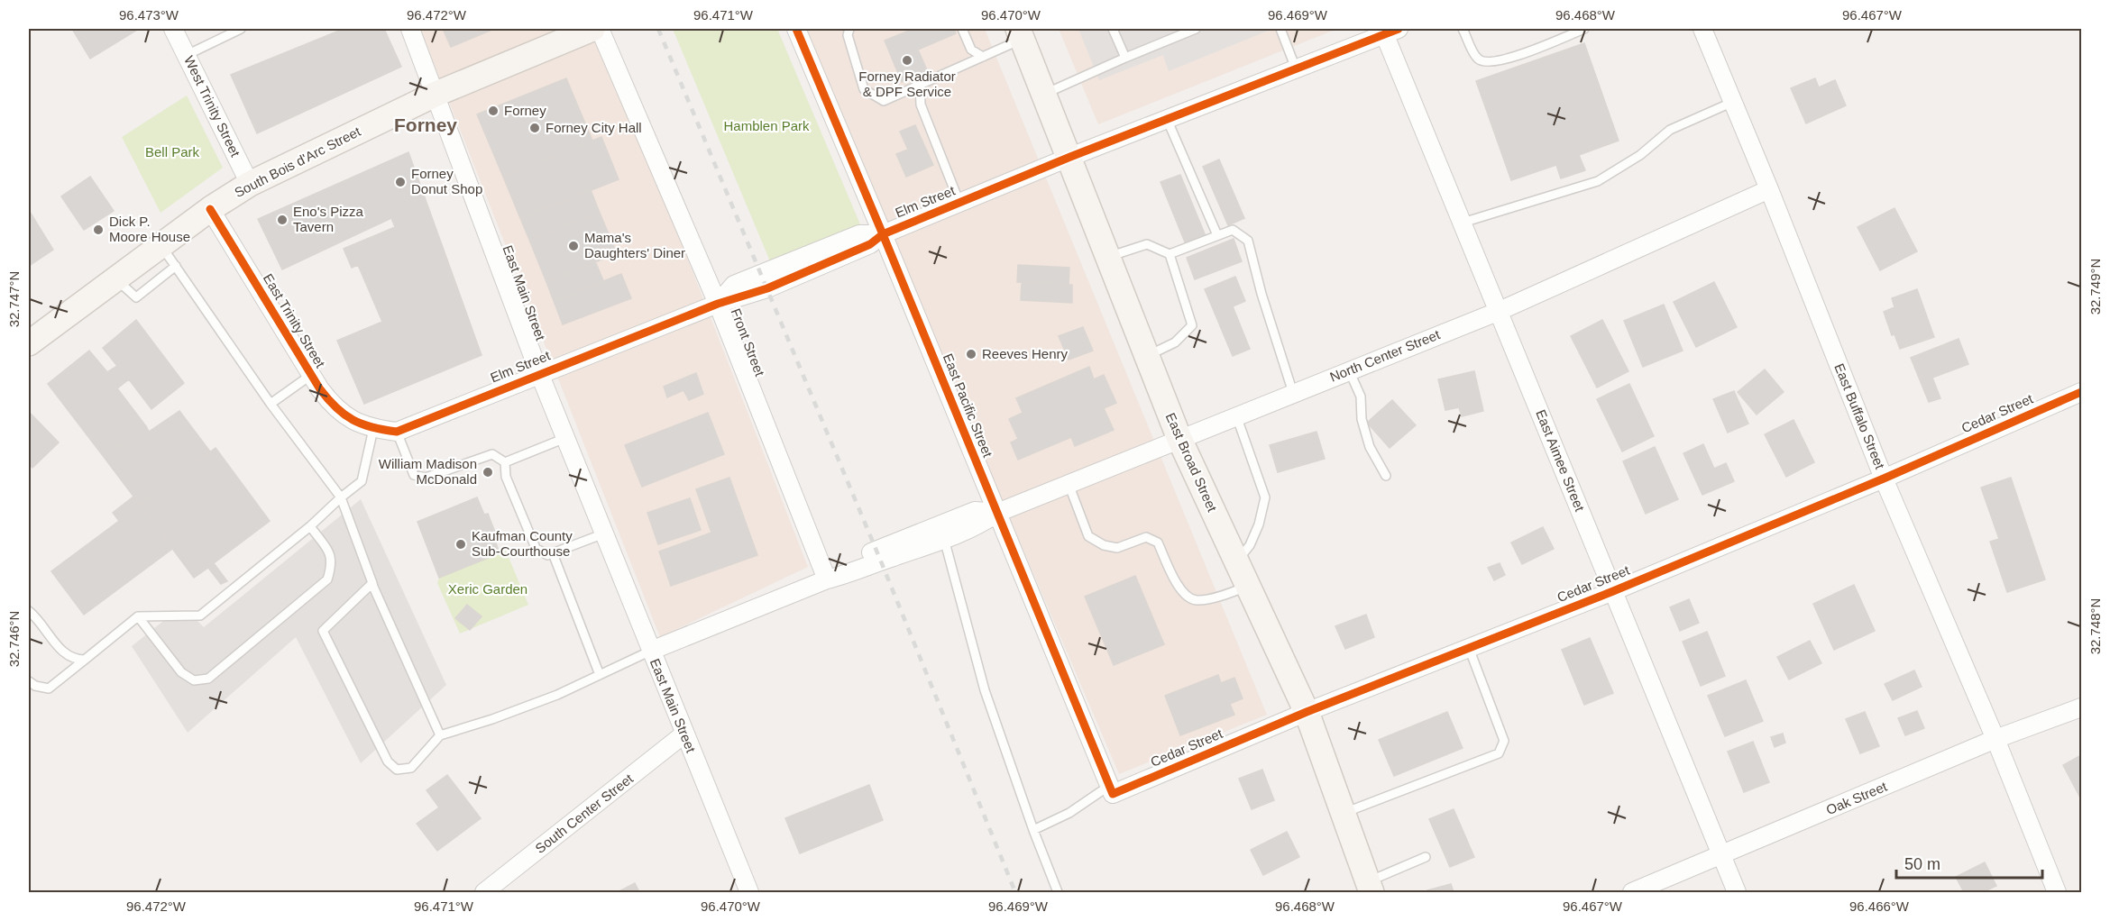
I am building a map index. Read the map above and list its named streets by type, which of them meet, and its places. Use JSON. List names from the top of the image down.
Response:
{
  "streets": {
    "main road": ["South Bois d'Arc Street", "East Broad Street"],
    "street": [
      "West Trinity Street",
      "Elm Street",
      "East Main Street",
      "East Trinity Street",
      "Front Street",
      "North Center Street",
      "East Pacific Street",
      "Cedar Street",
      "East Buffalo Street",
      "East Aimee Street",
      "Oak Street",
      "South Center Street"
    ]
  },
  "crossings": [
    ["West Trinity Street", "South Bois d'Arc Street"],
    ["South Bois d'Arc Street", "East Main Street"],
    ["South Bois d'Arc Street", "East Trinity Street"],
    ["Elm Street", "East Main Street"],
    ["Elm Street", "East Trinity Street"],
    ["Elm Street", "Front Street"],
    ["Elm Street", "East Pacific Street"],
    ["Elm Street", "East Aimee Street"],
    ["Elm Street", "East Broad Street"],
    ["East Main Street", "South Center Street"],
    ["North Center Street", "East Pacific Street"],
    ["North Center Street", "East Buffalo Street"],
    ["North Center Street", "East Aimee Street"],
    ["North Center Street", "East Broad Street"],
    ["East Pacific Street", "Cedar Street"],
    ["Cedar Street", "East Buffalo Street"],
    ["Cedar Street", "East Aimee Street"],
    ["Cedar Street", "East Broad Street"],
    ["East Buffalo Street", "Oak Street"],
    ["East Aimee Street", "Oak Street"]
  ],
  "districts": ["Forney"],
  "parks": ["Hamblen Park", "Bell Park", "Xeric Garden"],
  "places": [
    "Forney Radiator & DPF Service",
    "Forney",
    "Forney City Hall",
    "Forney Donut Shop",
    "Eno's Pizza Tavern",
    "Dick P. Moore House",
    "Mama's Daughters' Diner",
    "Reeves Henry",
    "William Madison McDonald",
    "Kaufman County Sub-Courthouse"
  ],
  "scale_bar": "50 m",
  "coordinates": [
    "96.473°W",
    "96.472°W",
    "96.471°W",
    "96.470°W",
    "96.469°W",
    "96.468°W",
    "96.467°W",
    "32.749°N",
    "32.747°N",
    "32.748°N",
    "32.746°N",
    "96.466°W"
  ]
}
